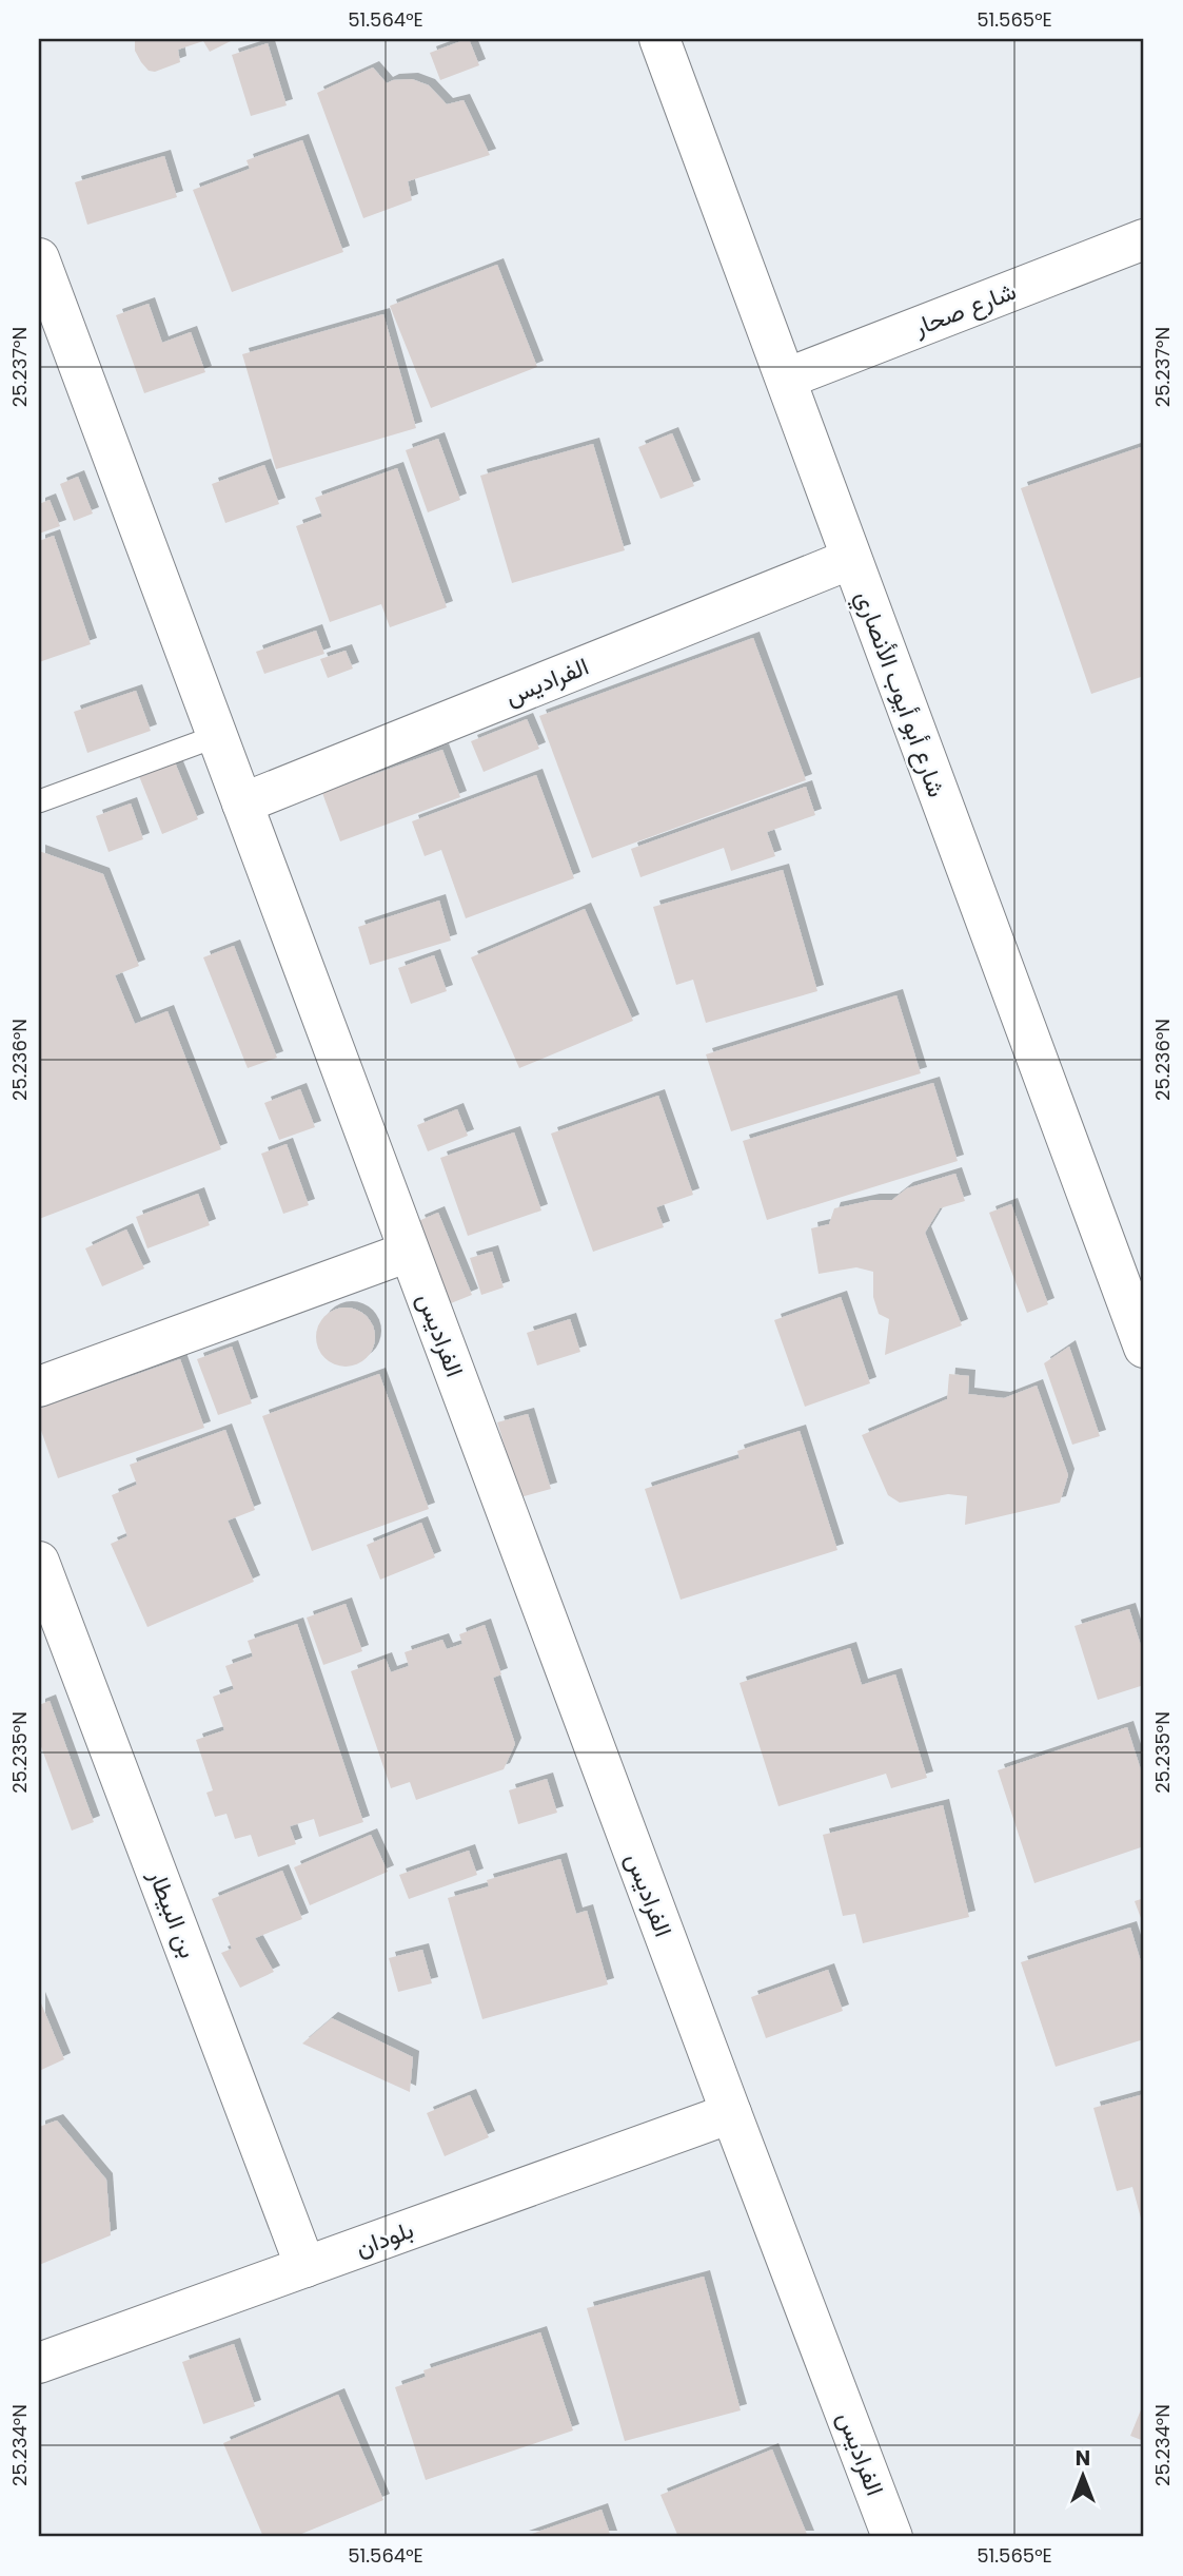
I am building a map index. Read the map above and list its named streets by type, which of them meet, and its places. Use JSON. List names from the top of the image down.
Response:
{
  "streets": {
    "street": [
      "شارع صحار",
      "الفراديس",
      "شارع أبو أيوب الأنصاري",
      "بن البيطار",
      "بلودان"
    ]
  },
  "crossings": [
    ["شارع صحار", "شارع أبو أيوب الأنصاري"],
    ["الفراديس", "شارع أبو أيوب الأنصاري"],
    ["الفراديس", "بلودان"],
    ["بن البيطار", "بلودان"]
  ],
  "north": "top",
  "coordinates": [
    "51.564°E",
    "51.565°E",
    "25.237°N",
    "25.236°N",
    "25.235°N",
    "25.234°N"
  ]
}
